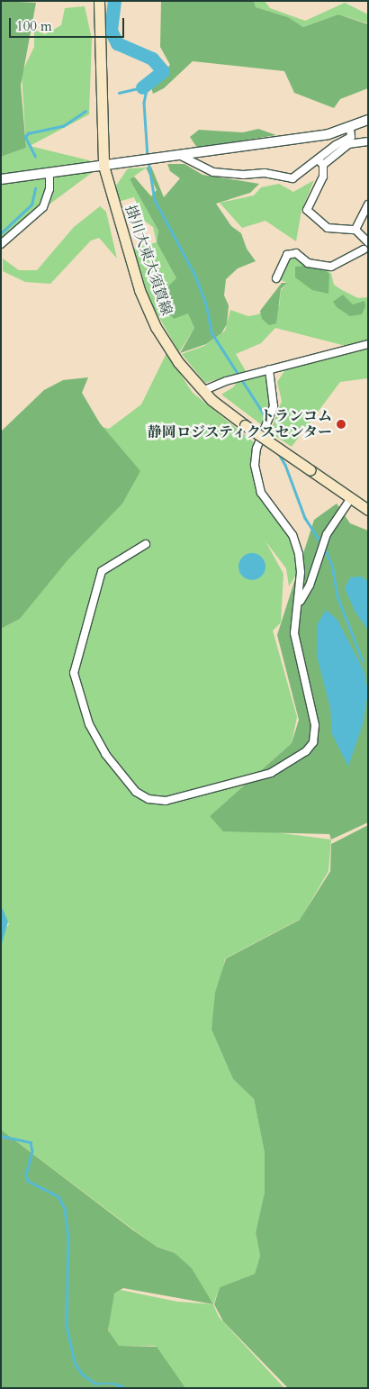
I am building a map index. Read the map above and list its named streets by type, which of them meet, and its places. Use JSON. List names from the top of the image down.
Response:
{
  "streets": {
    "main road": ["掛川大東大須賀線"]
  },
  "places": ["トランコム 静岡ロジスティクスセンター"],
  "scale_bar": "100 m"
}
